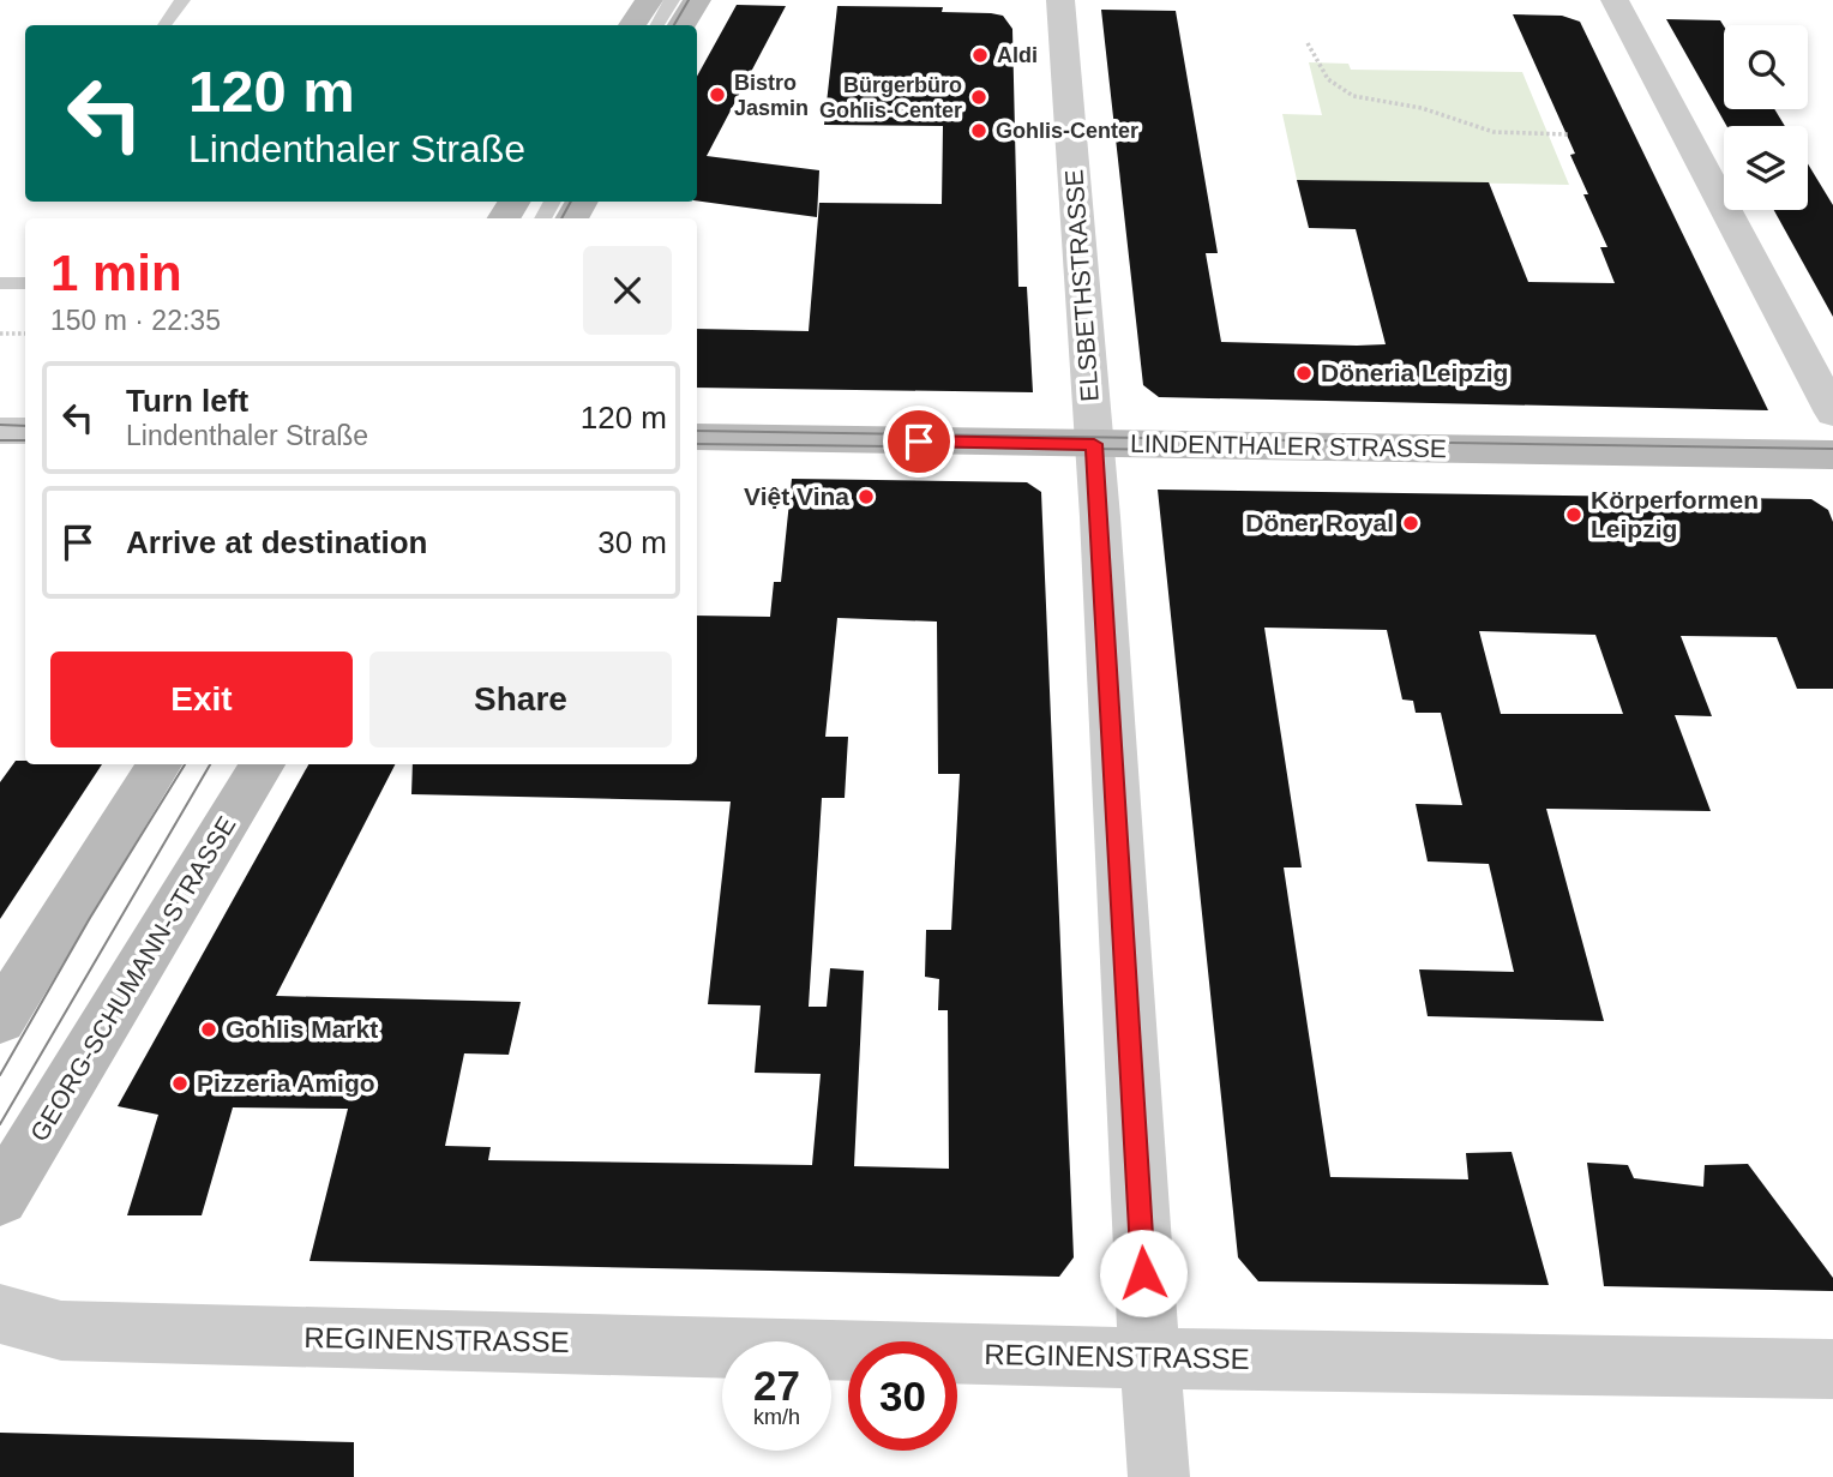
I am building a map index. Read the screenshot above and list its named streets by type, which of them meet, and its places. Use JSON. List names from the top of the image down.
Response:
{
  "streets": {
    "main road": ["LINDENTHALER STRASSE", "GEORG-SCHUMANN-STRASSE"],
    "street": ["ELSBETHSTRASSE", "REGINENSTRASSE"]
  },
  "crossings": [
    ["ELSBETHSTRASSE", "LINDENTHALER STRASSE"],
    ["ELSBETHSTRASSE", "REGINENSTRASSE"]
  ],
  "places": [
    "Aldi",
    "Bistro Jasmin",
    "Bürgerbüro Gohlis-Center",
    "Gohlis-Center",
    "Döneria Leipzig",
    "Việt Vina",
    "Körperformen Leipzig",
    "Döner Royal",
    "Gohlis Markt",
    "Pizzeria Amigo"
  ],
  "page": {
    "turn": ["120 m", "Lindenthaler Straße"],
    "heading": ["1 min", "150 m · 22:35"],
    "list": [
      {
        "name": "Turn left",
        "note": "Lindenthaler Straße",
        "value": "120 m"
      },
      {
        "name": "Arrive at destination",
        "value": "30 m"
      }
    ],
    "buttons": ["Exit", "Share"],
    "speed": "27 km/h",
    "limit": "30"
  }
}
